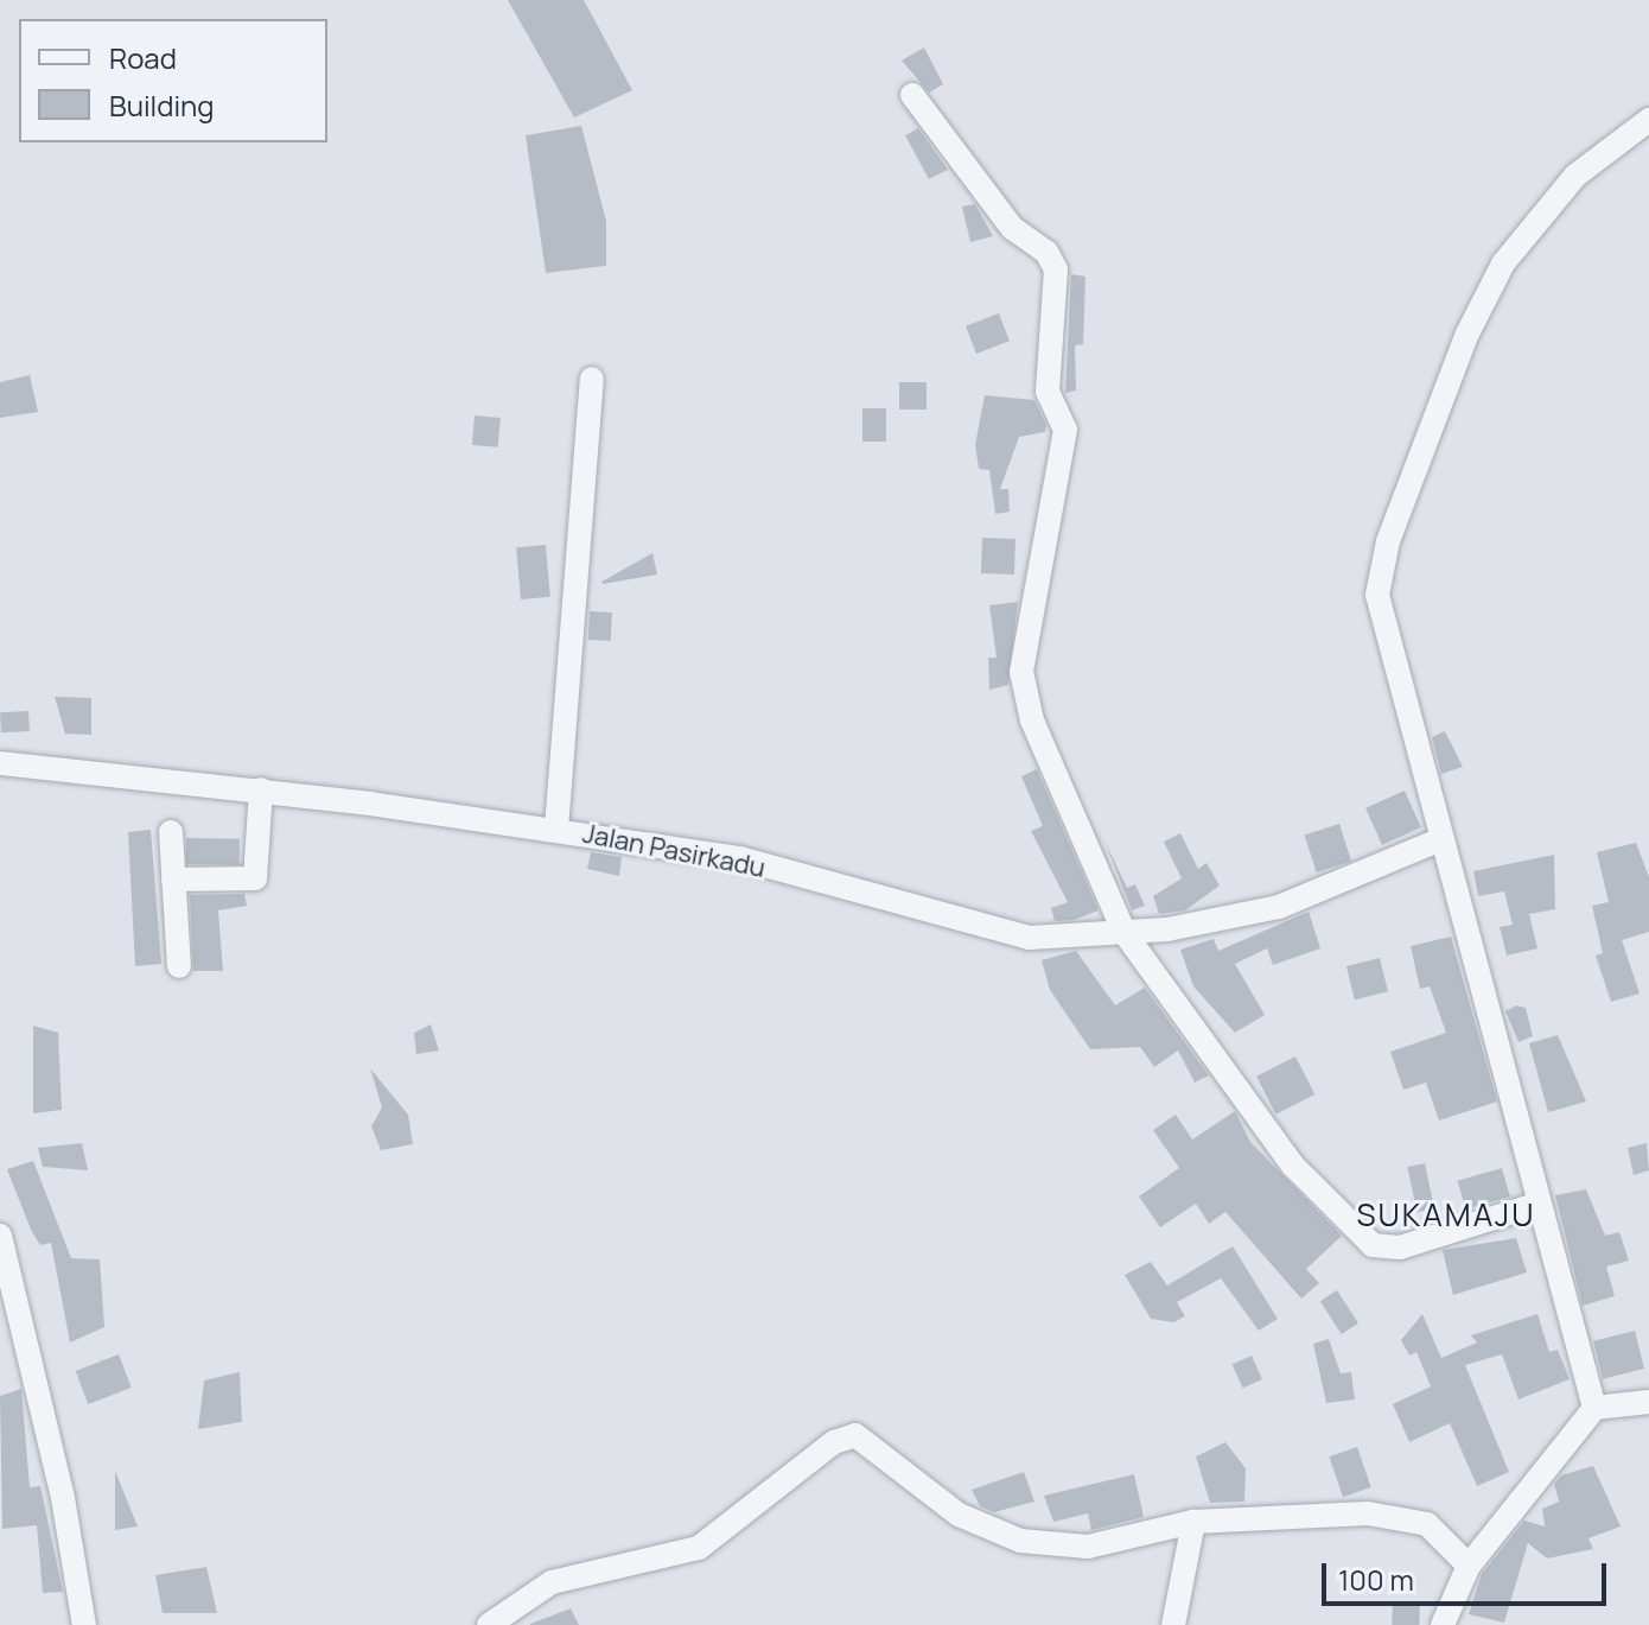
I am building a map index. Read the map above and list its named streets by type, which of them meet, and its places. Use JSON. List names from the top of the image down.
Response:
{
  "streets": {
    "street": ["Jalan Pasirkadu"]
  },
  "districts": ["SUKAMAJU"],
  "legend": ["Road", "Building"],
  "scale_bar": "100 m"
}
